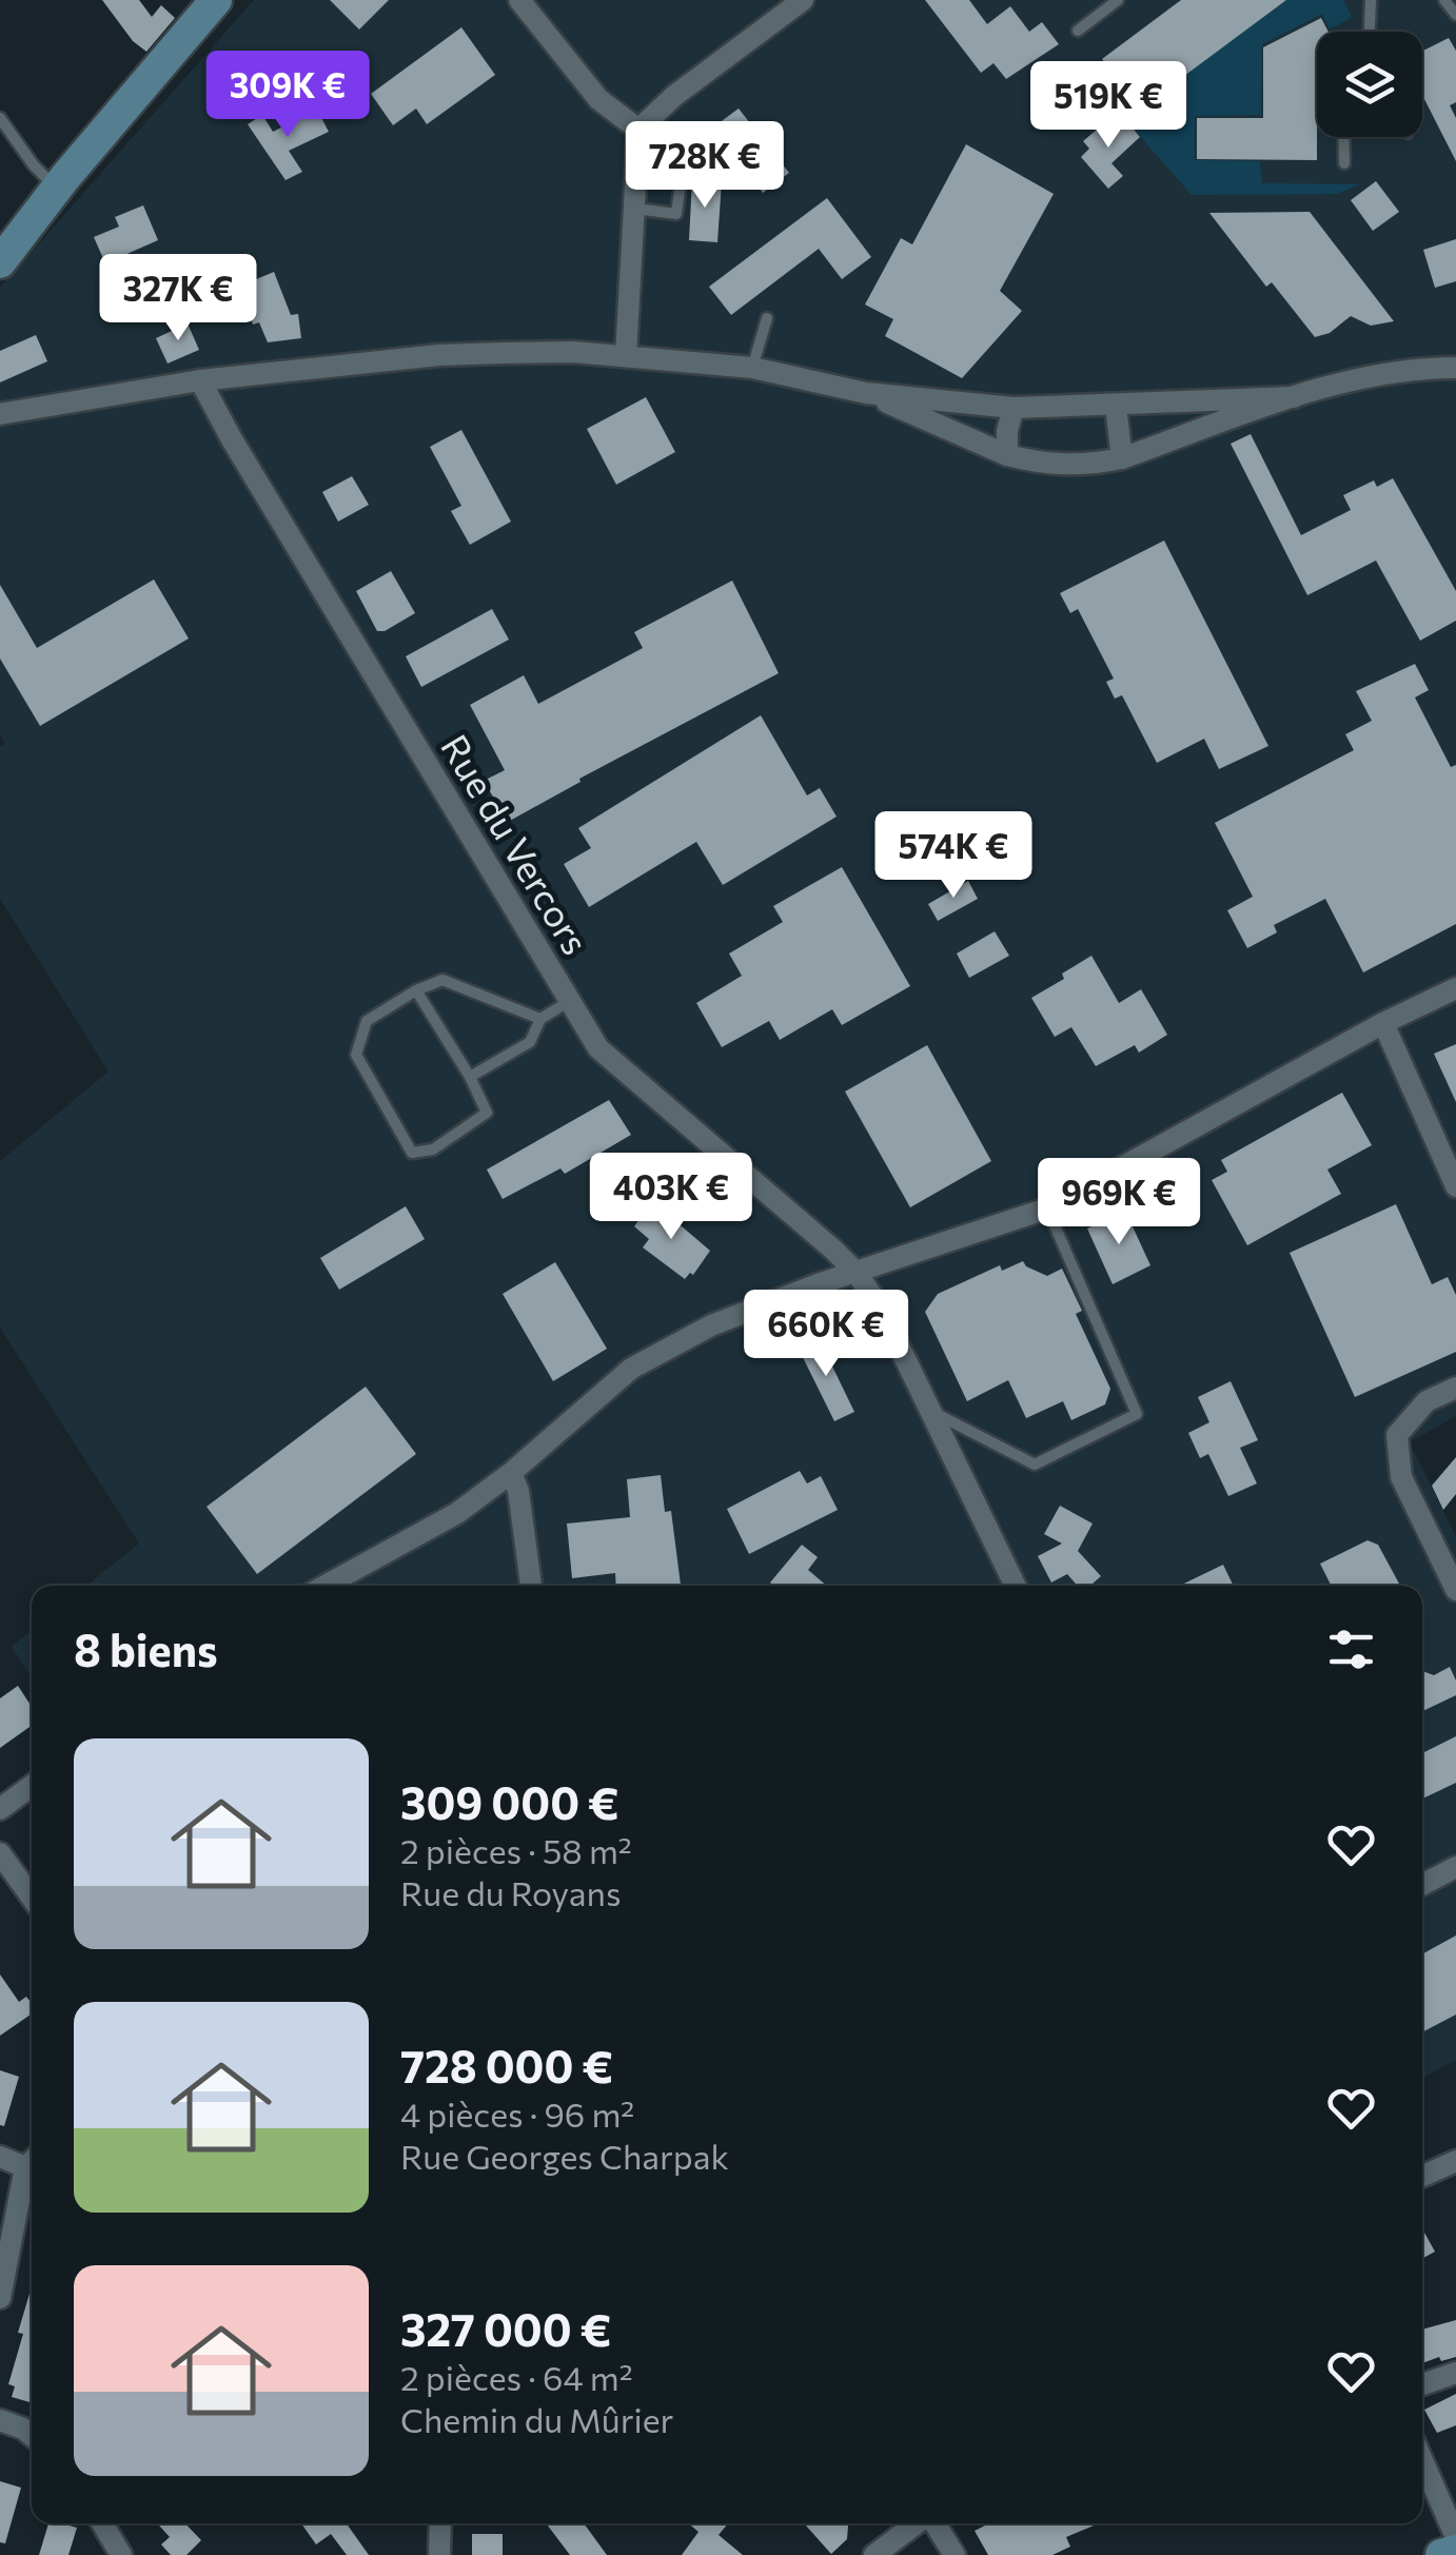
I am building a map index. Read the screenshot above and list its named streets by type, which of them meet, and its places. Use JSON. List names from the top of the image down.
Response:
{
  "streets": {
    "street": ["Rue du Vercors"]
  },
  "page": {
    "price": [
      "309K €",
      "519K €",
      "728K €",
      "327K €",
      "574K €",
      "403K €",
      "969K €",
      "660K €"
    ],
    "heading": "8 biens",
    "list": [
      {
        "name": "309 000 €",
        "note": "2 pièces · 58 m² · Rue du Royans"
      },
      {
        "name": "728 000 €",
        "note": "4 pièces · 96 m² · Rue Georges Charpak"
      },
      {
        "name": "327 000 €",
        "note": "2 pièces · 64 m² · Chemin du Mûrier"
      }
    ]
  }
}
